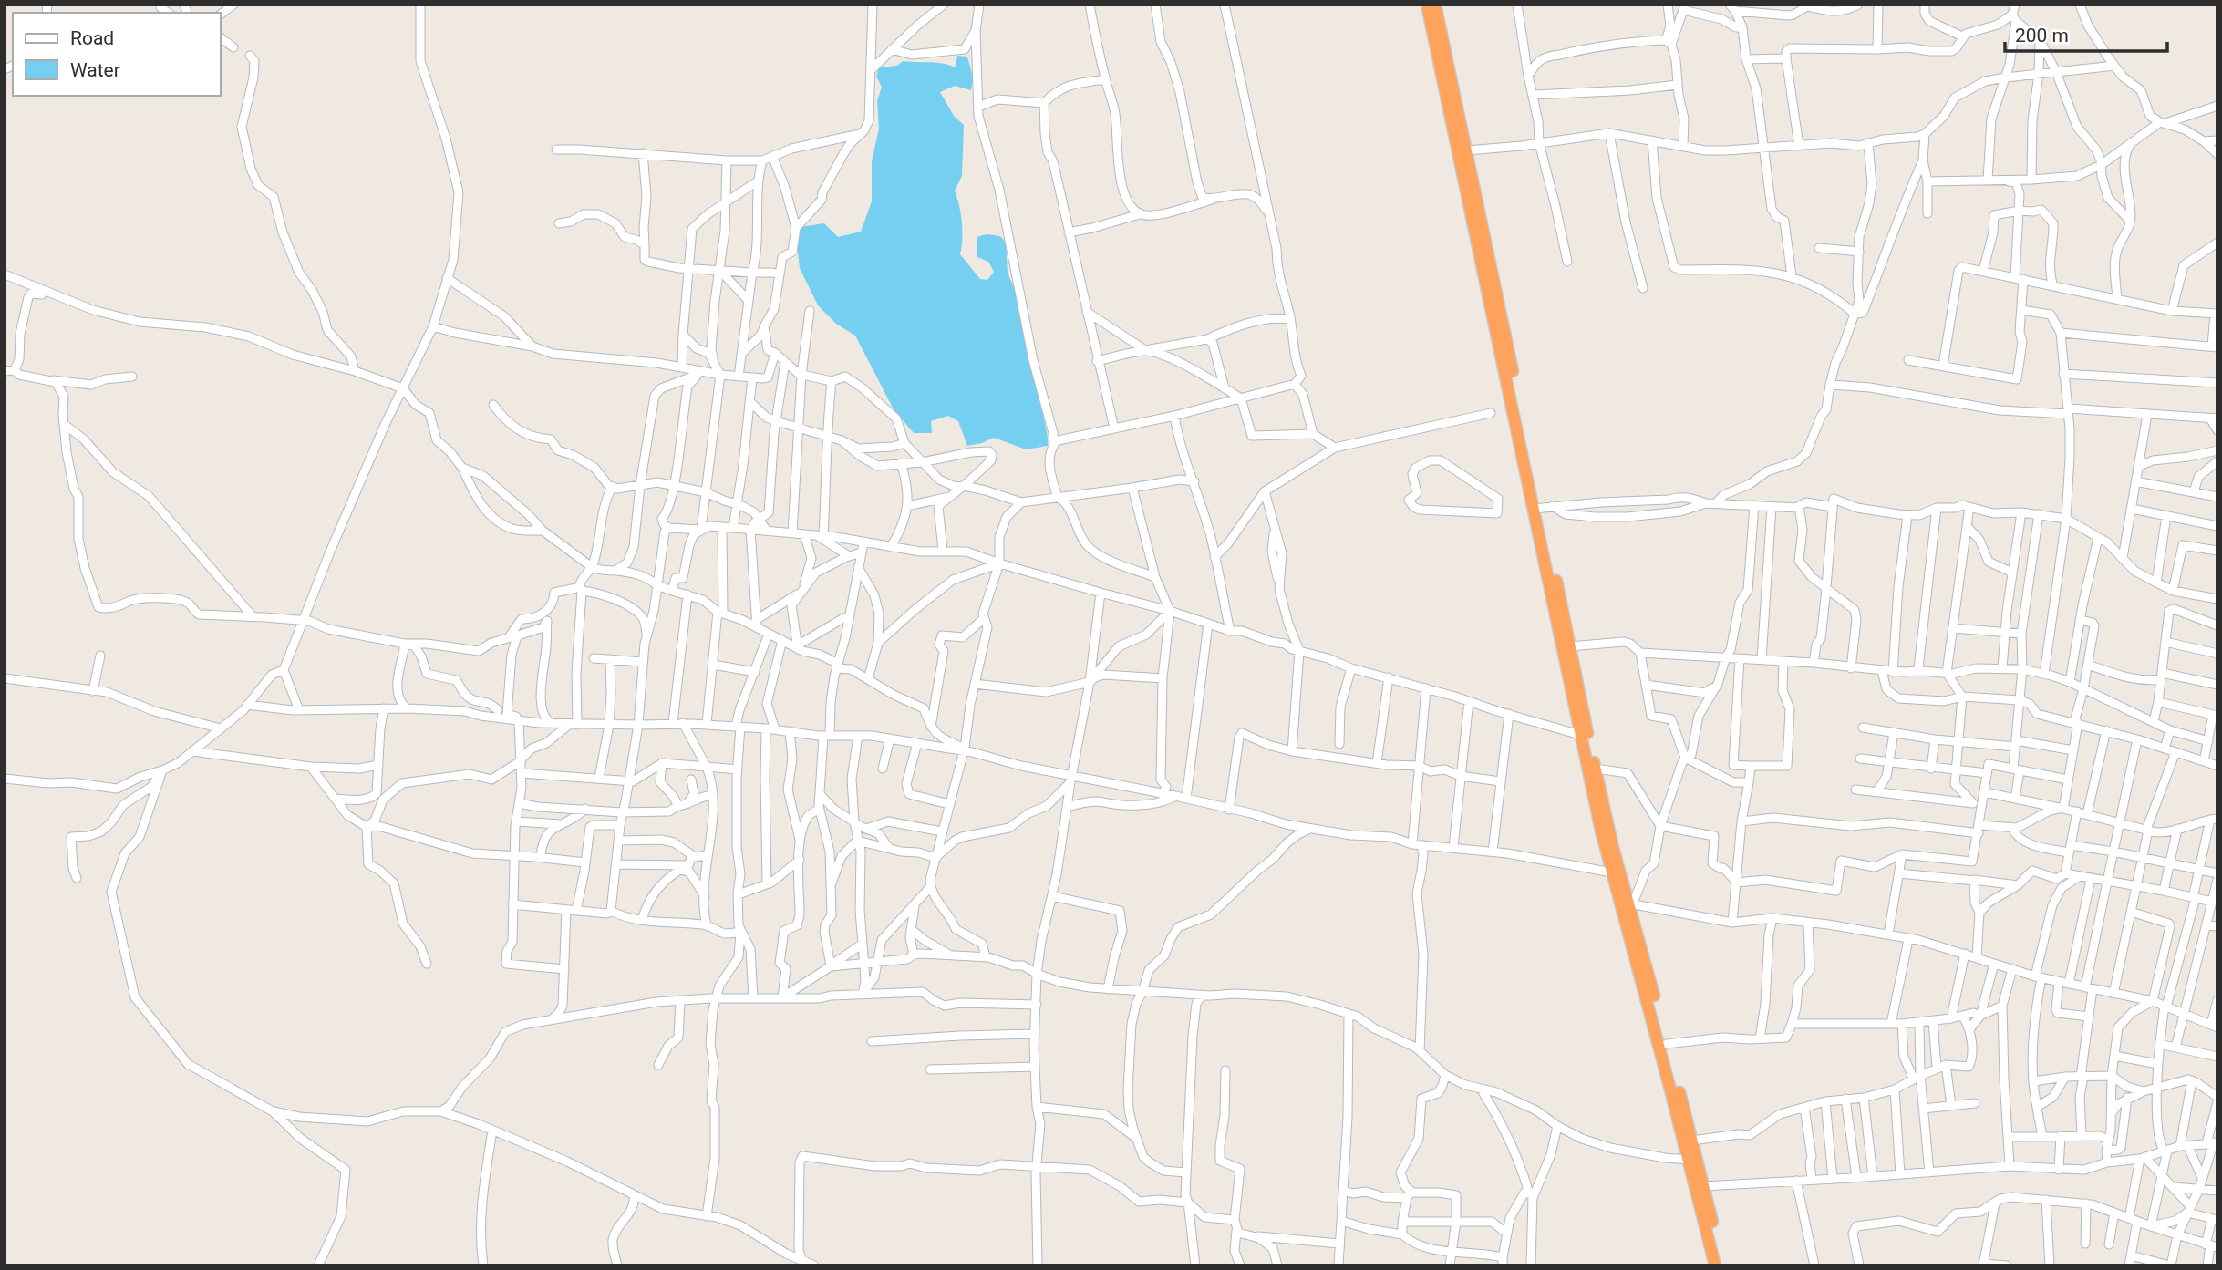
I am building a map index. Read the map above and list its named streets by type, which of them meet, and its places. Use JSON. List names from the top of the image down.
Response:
{
  "legend": ["Road", "Water"],
  "scale_bar": "200 m"
}
